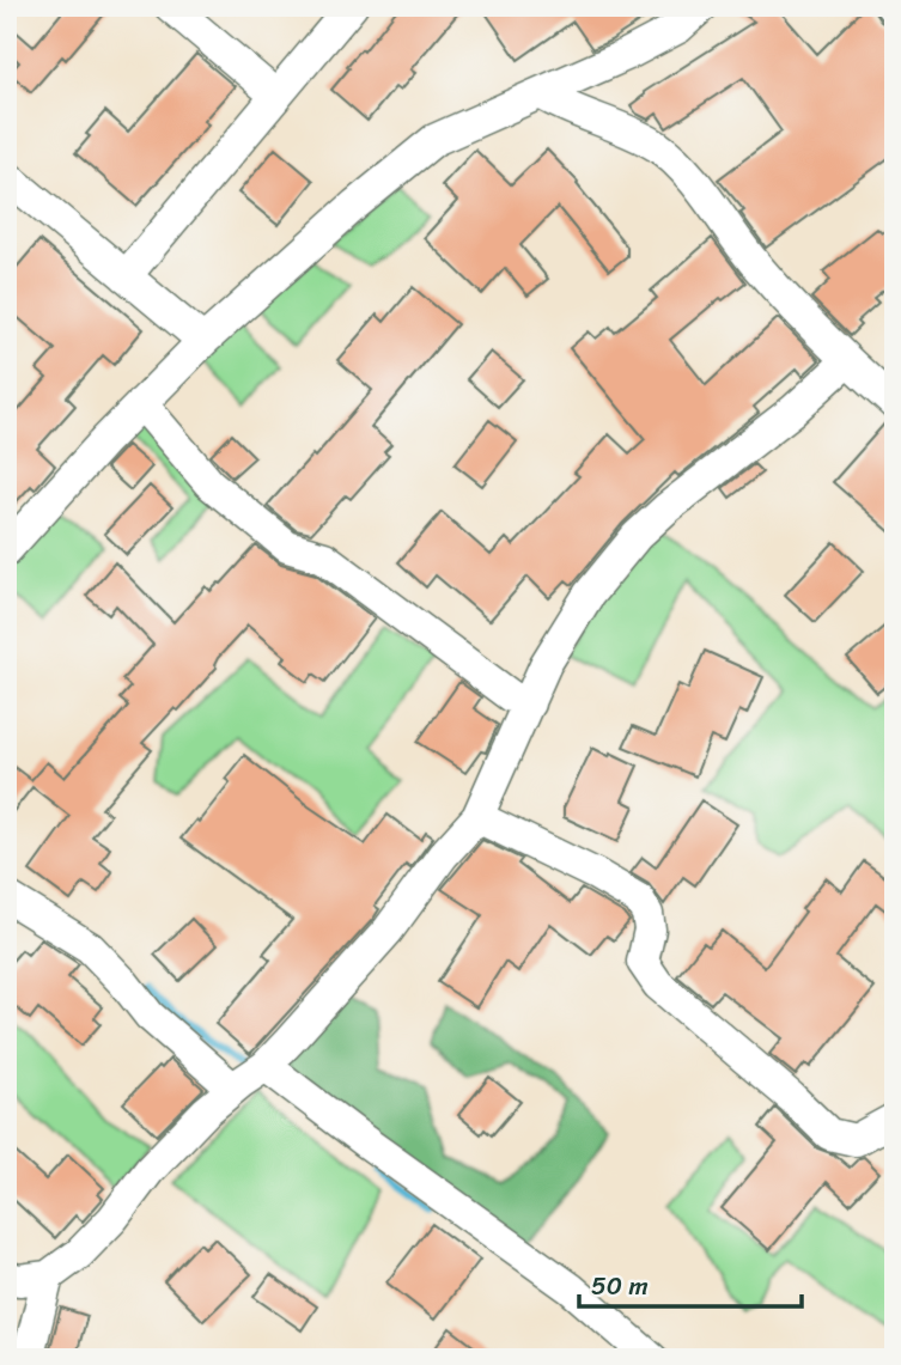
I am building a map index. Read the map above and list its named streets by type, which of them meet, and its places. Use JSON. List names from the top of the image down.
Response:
{
  "scale_bar": "50 m"
}
